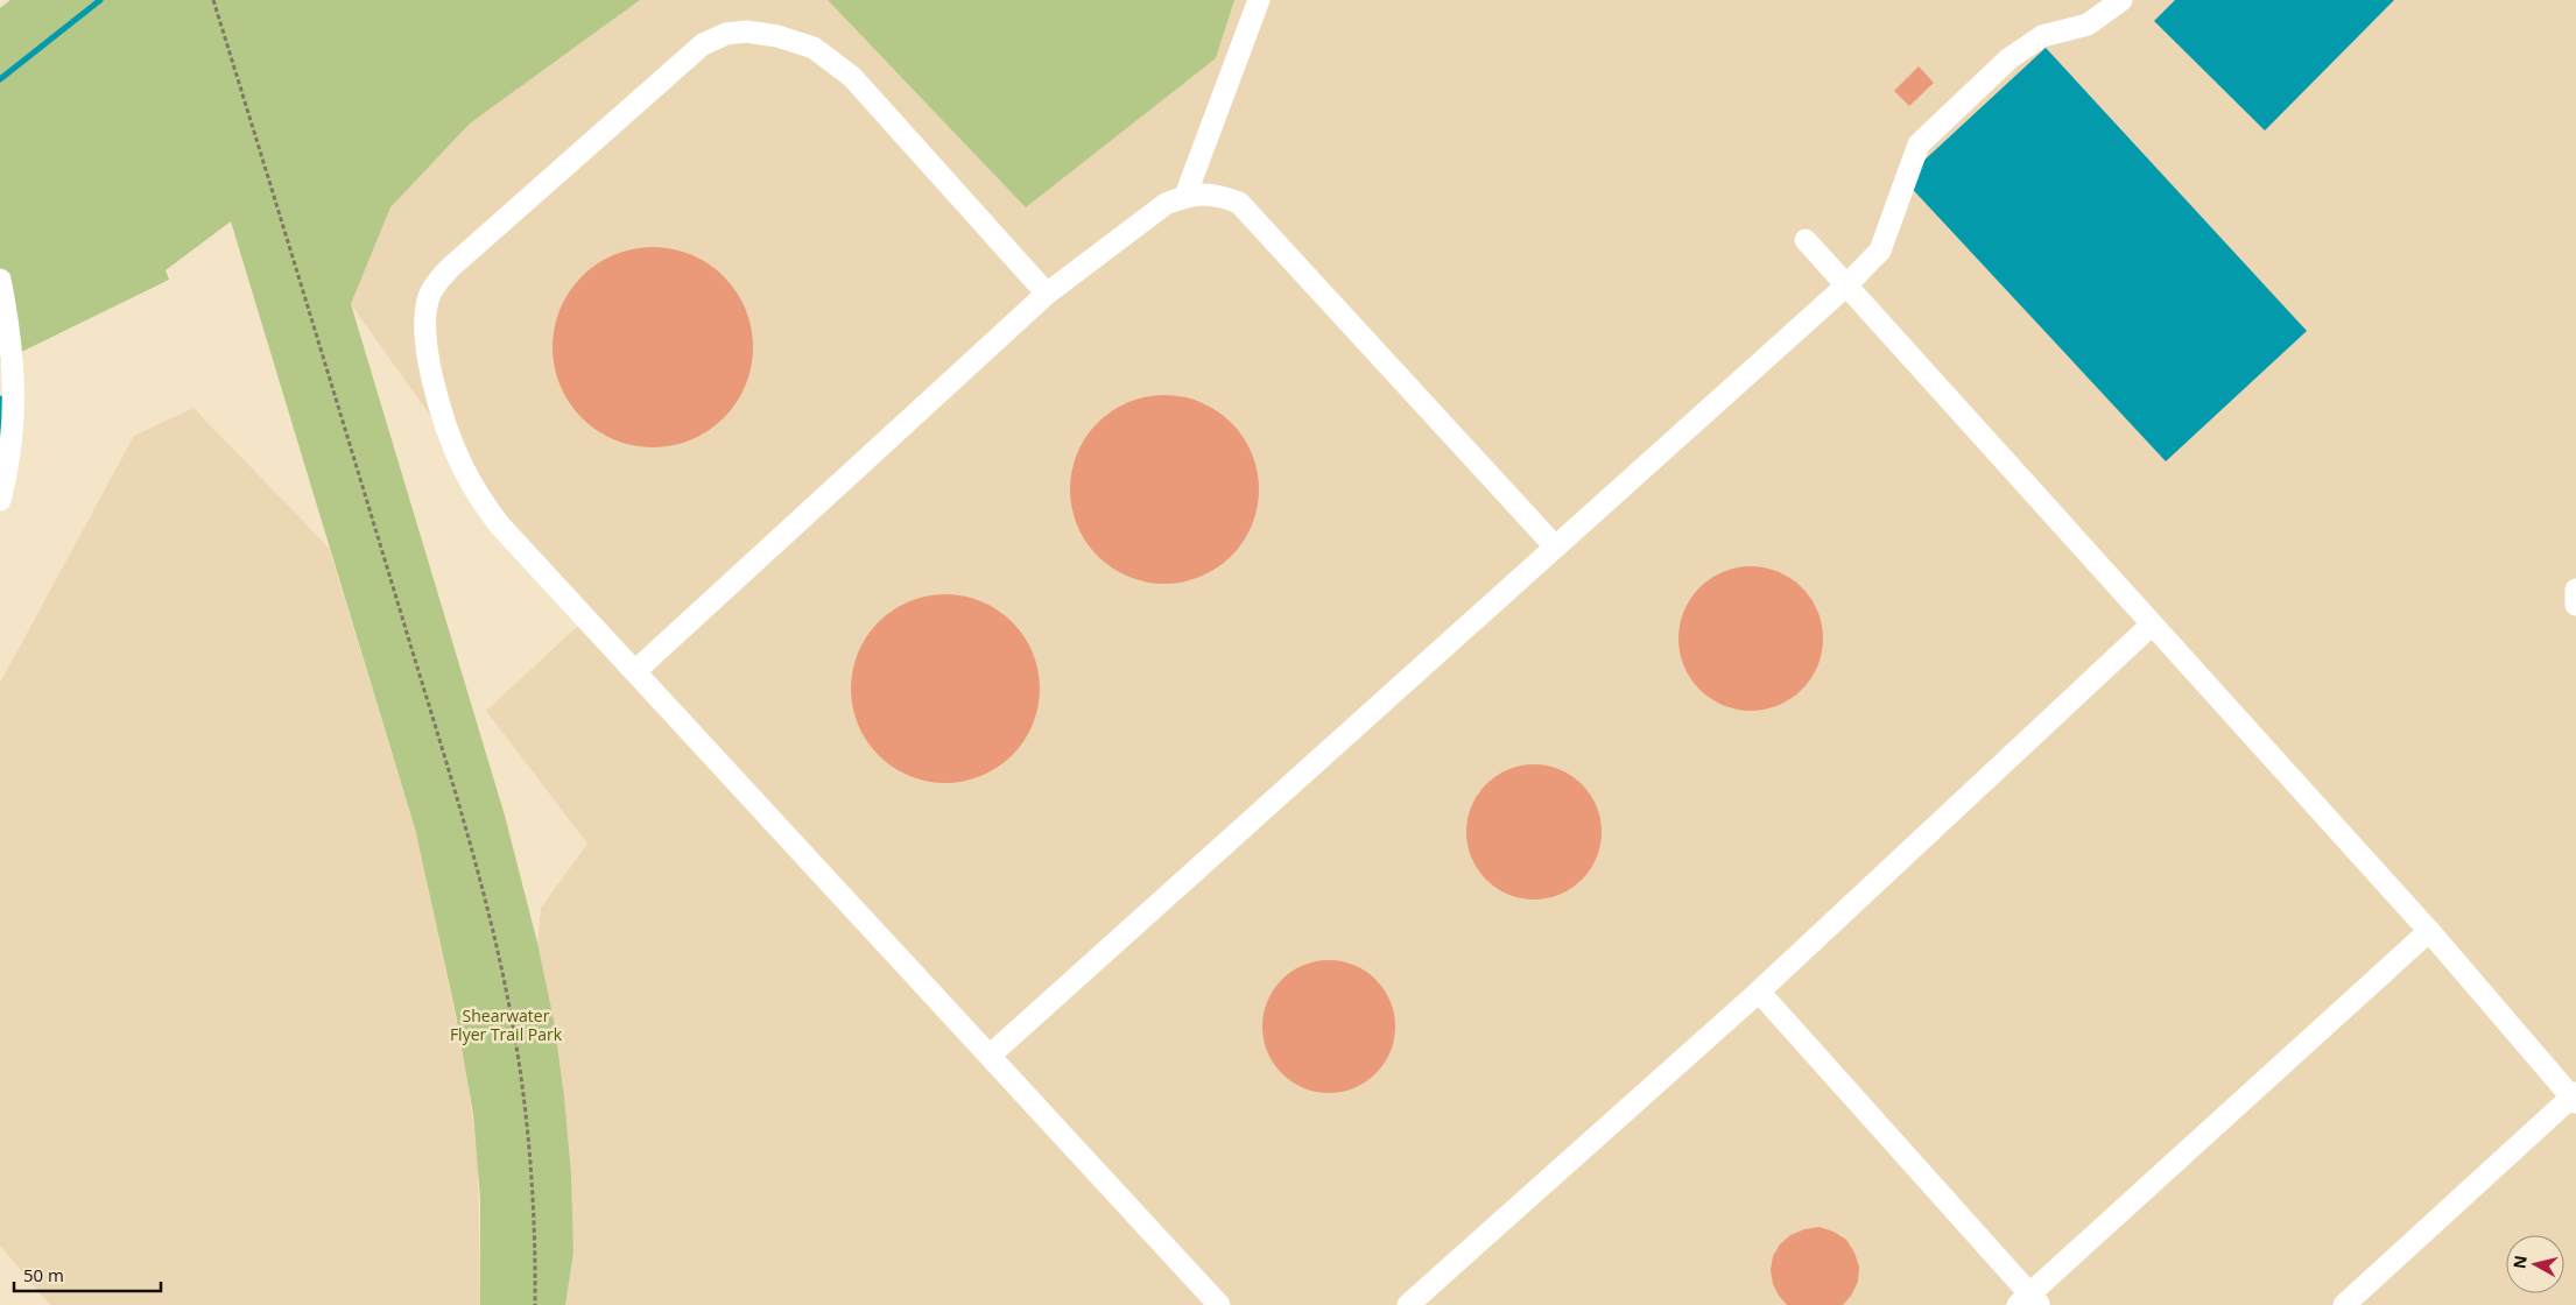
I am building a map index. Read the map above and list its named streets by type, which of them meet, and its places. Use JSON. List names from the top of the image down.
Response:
{
  "parks": ["Shearwater Flyer Trail Park"],
  "scale_bar": "50 m",
  "north": "left"
}
